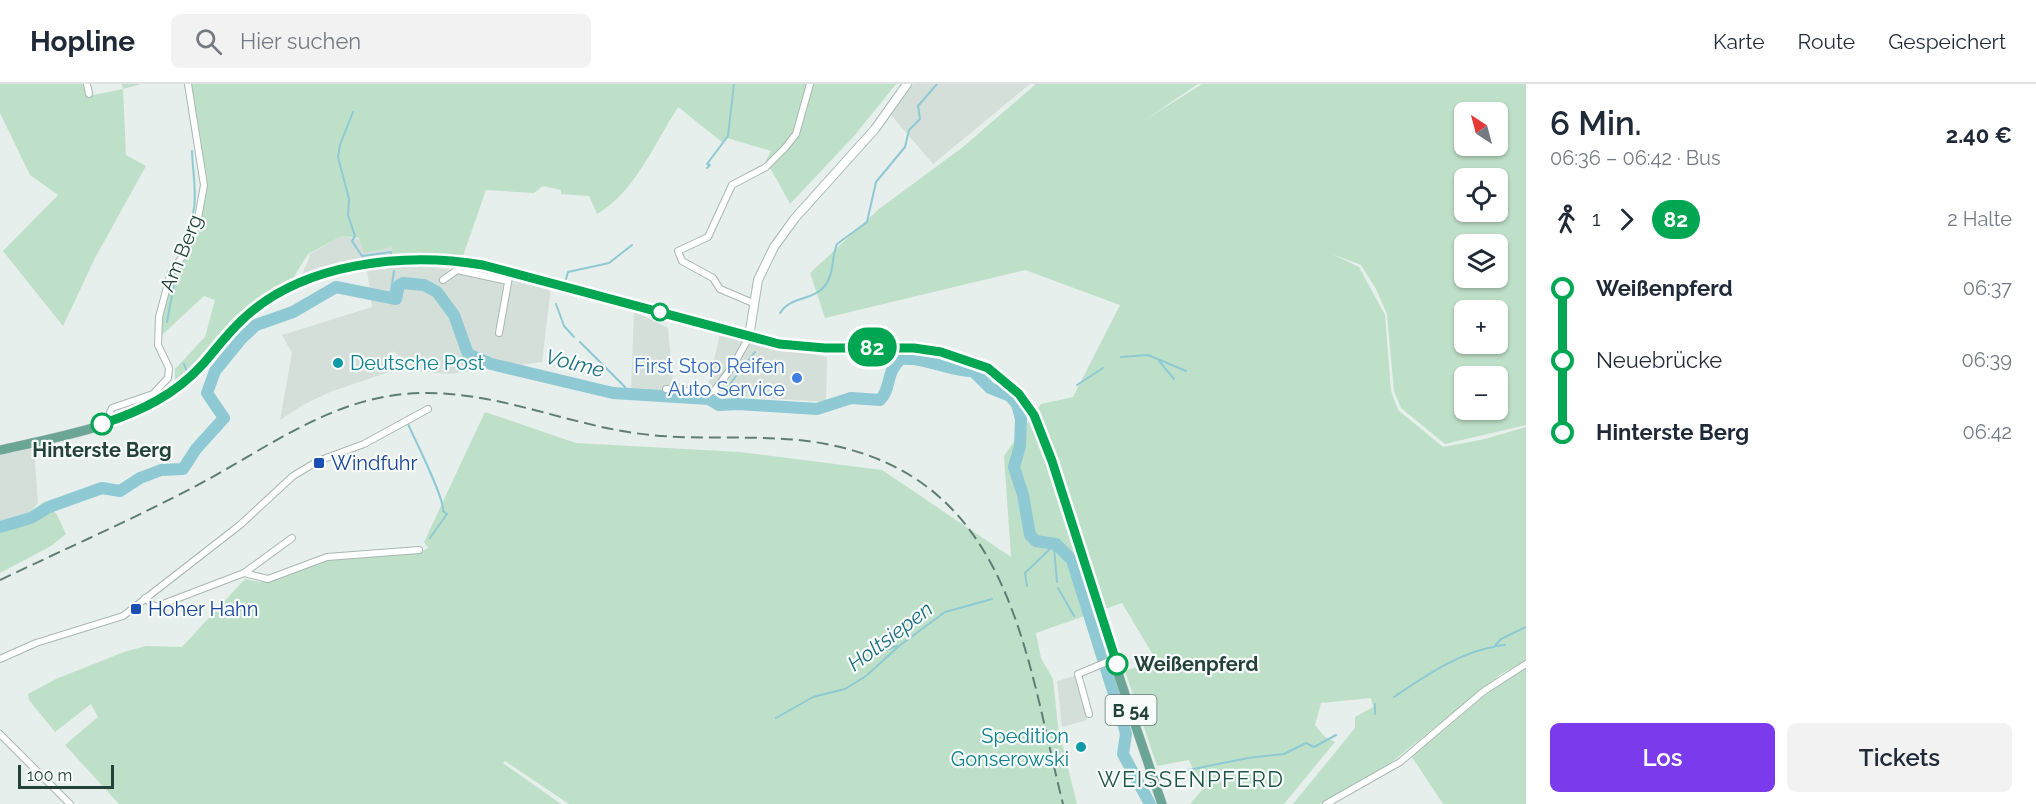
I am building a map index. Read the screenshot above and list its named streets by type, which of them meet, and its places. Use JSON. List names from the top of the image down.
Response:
{
  "streets": {
    "main road": ["B 54"],
    "street": ["Am Berg"]
  },
  "crossings": [
    ["Am Berg", "B 54"]
  ],
  "districts": ["WEISSENPFERD"],
  "water": ["Volme", "Holtsiepen"],
  "places": {
    "other": [
      "Deutsche Post",
      "First Stop Reifen Auto Service",
      "Hinterste Berg",
      "Weißenpferd",
      "Spedition Gonserowski"
    ],
    "transit": ["Windfuhr", "Hoher Hahn"]
  },
  "lines": ["bus line 82"],
  "scale_bar": "100 m",
  "north": "top left",
  "page": {
    "header": "Hopline",
    "search": "Hier suchen",
    "nav": ["Karte", "Route", "Gespeichert"],
    "on_map": "82",
    "heading": ["6 Min.", "06:36 – 06:42 · Bus", "2.40 €"],
    "map_buttons": ["+", "−"],
    "legs": ["1", "82", "2 Halte"],
    "list": [
      {
        "name": "Weißenpferd",
        "value": "06:37"
      },
      {
        "name": "Neuebrücke",
        "value": "06:39"
      },
      {
        "name": "Hinterste Berg",
        "value": "06:42"
      }
    ],
    "buttons": ["Los", "Tickets"],
    "scale": "100 m"
  }
}
